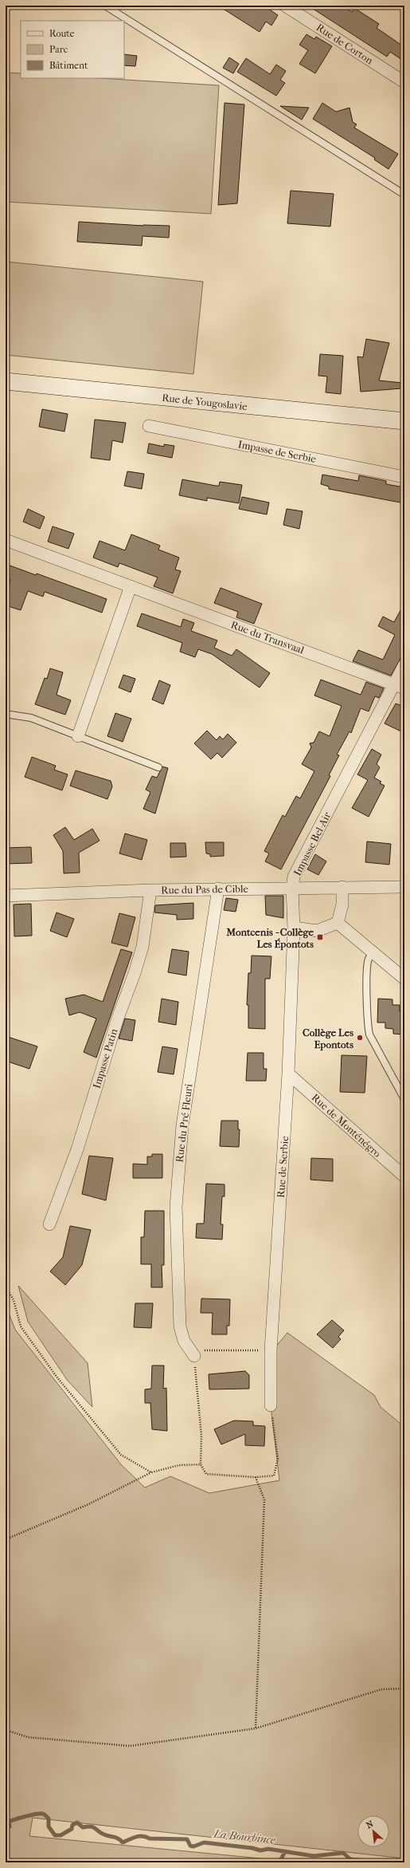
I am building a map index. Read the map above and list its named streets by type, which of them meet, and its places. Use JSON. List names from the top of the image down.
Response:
{
  "streets": {
    "main road": ["Rue de Yougoslavie"],
    "street": [
      "Rue de Corton",
      "Impasse de Serbie",
      "Rue du Transvaal",
      "Impasse Bel-Air",
      "Rue du Pas de Cible",
      "Impasse Patin",
      "Rue du Pré Fleuri",
      "Rue de Monténégro",
      "Rue de Serbie"
    ]
  },
  "crossings": [
    ["Rue du Transvaal", "Impasse Bel-Air"],
    ["Impasse Bel-Air", "Rue du Pas de Cible"],
    ["Impasse Bel-Air", "Rue de Serbie"],
    ["Rue du Pas de Cible", "Impasse Patin"],
    ["Rue du Pas de Cible", "Rue du Pré Fleuri"],
    ["Rue de Monténégro", "Rue de Serbie"]
  ],
  "water": ["La Bourbince"],
  "places": {
    "transit": ["Montcenis - Collège Les Épontots"],
    "other": ["Collège Les Epontots"]
  },
  "legend": ["Route", "Parc", "Bâtiment"],
  "north": "top left"
}
